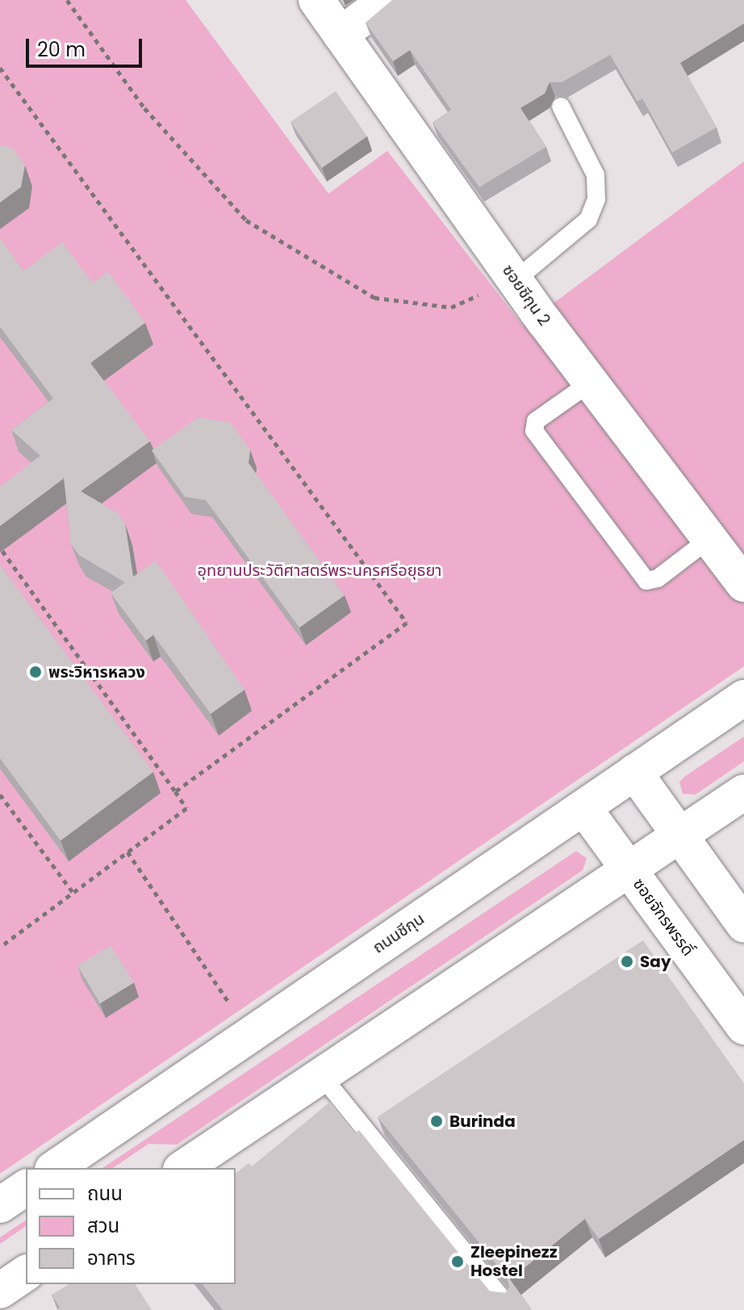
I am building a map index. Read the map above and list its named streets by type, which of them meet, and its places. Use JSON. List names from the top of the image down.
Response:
{
  "streets": {
    "main road": ["ซอยชีกุน 2", "ซอยจักรพรรดิ์", "ถนนชีกุน"]
  },
  "crossings": [
    ["ซอยจักรพรรดิ์", "ถนนชีกุน"]
  ],
  "parks": ["อุทยานประวัติศาสตร์พระนครศรีอยุธยา"],
  "places": [
    "พระวิหารหลวง",
    "Say",
    "Burinda",
    "Zleepinezz Hostel"
  ],
  "legend": ["ถนน", "สวน", "อาคาร"],
  "scale_bar": "20 m"
}
